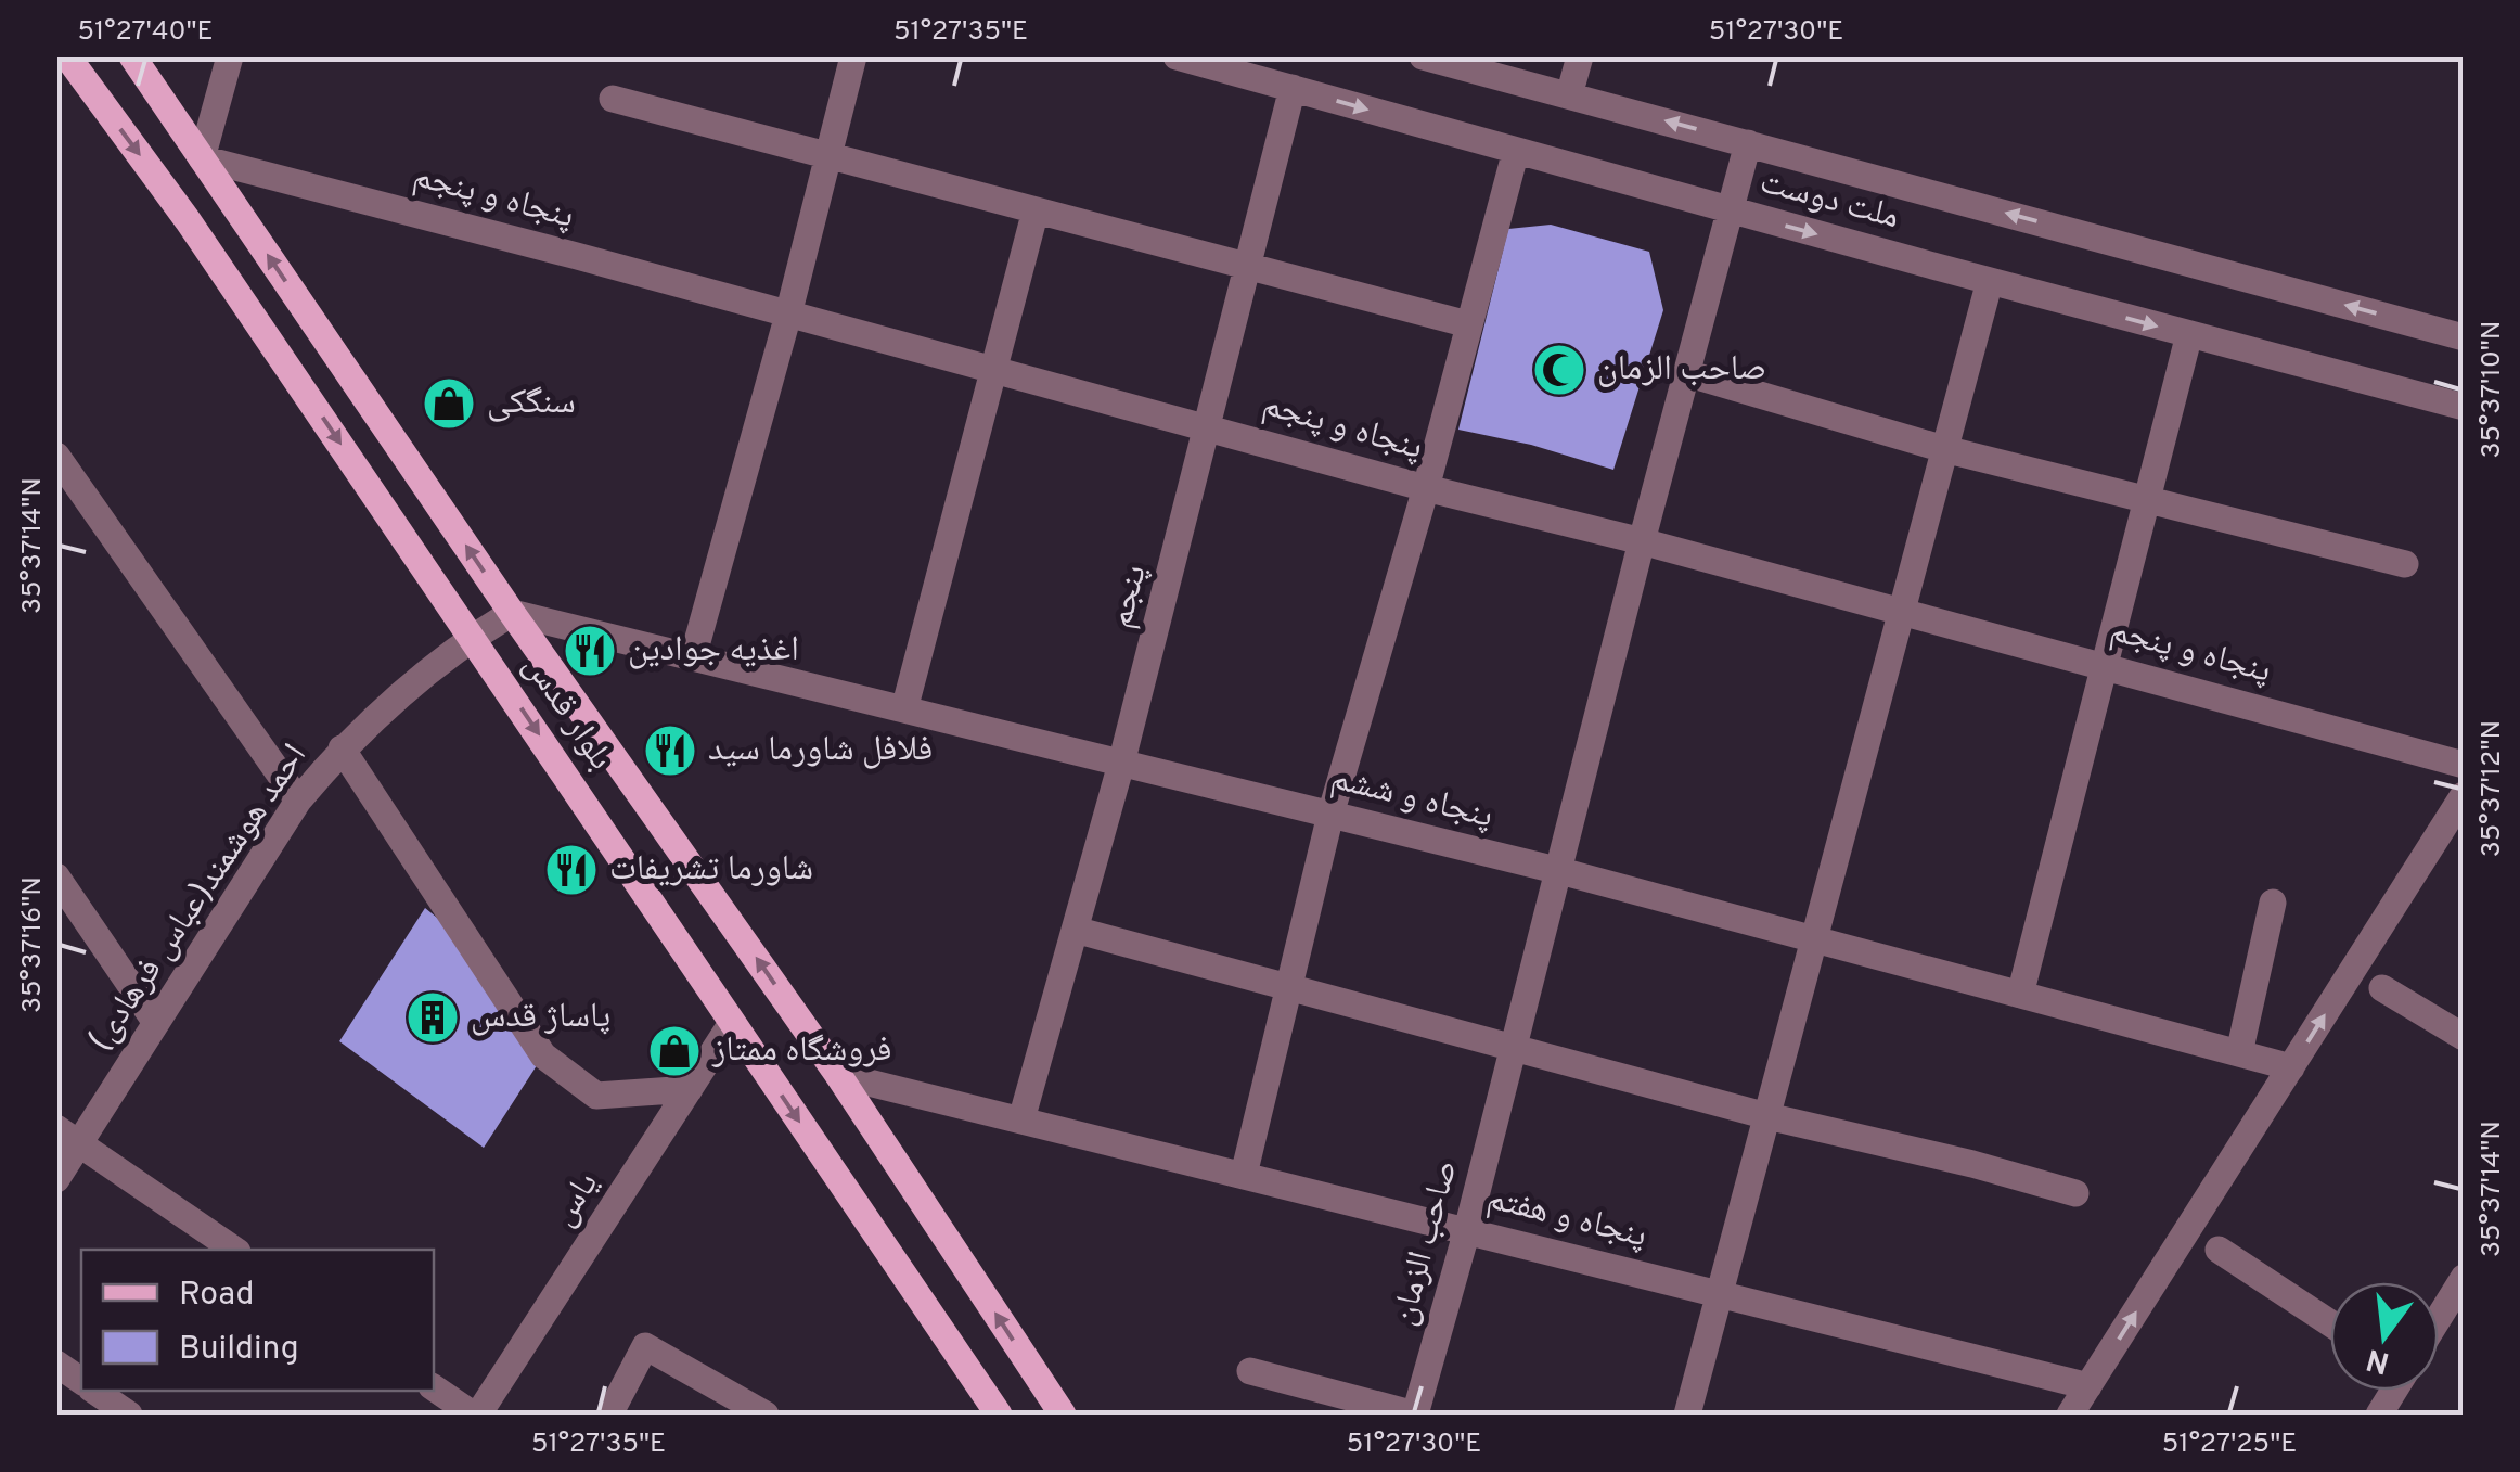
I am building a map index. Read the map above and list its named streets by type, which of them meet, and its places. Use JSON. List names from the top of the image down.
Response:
{
  "streets": {
    "main road": ["بلوار قدس"],
    "street": [
      "پنجاه و پنجم",
      "ملت دوست",
      "پنجم",
      "پنجاه و ششم",
      "احمد هوشمند(عباس فرهادی)",
      "یاس",
      "پنجاه و هفتم",
      "صاحب الزمان"
    ]
  },
  "crossings": [
    ["پنجاه و پنجم", "پنجم"],
    ["پنجاه و پنجم", "بلوار قدس"],
    ["پنجاه و پنجم", "صاحب الزمان"],
    ["ملت دوست", "پنجم"],
    ["ملت دوست", "صاحب الزمان"],
    ["پنجم", "پنجاه و ششم"],
    ["پنجم", "پنجاه و هفتم"],
    ["بلوار قدس", "پنجاه و ششم"],
    ["بلوار قدس", "احمد هوشمند(عباس فرهادی)"],
    ["بلوار قدس", "یاس"],
    ["بلوار قدس", "پنجاه و هفتم"],
    ["پنجاه و ششم", "احمد هوشمند(عباس فرهادی)"],
    ["پنجاه و ششم", "صاحب الزمان"],
    ["پنجاه و هفتم", "صاحب الزمان"]
  ],
  "places": {
    "mosque": ["صاحب الزمان"],
    "shop": ["سنگکی", "فروشگاه ممتاز"],
    "restaurant": ["اغذیه جوادین", "فلافل شاورما سید", "شاورما تشریفات"],
    "building": ["پاساژ قدس"]
  },
  "legend": ["Road", "Building"],
  "north": "bottom",
  "coordinates": [
    "51°27'40\"E",
    "51°27'35\"E",
    "51°27'30\"E",
    "35°37'10\"N",
    "35°37'14\"N",
    "35°37'12\"N",
    "35°37'16\"N",
    "51°27'25\"E"
  ]
}
